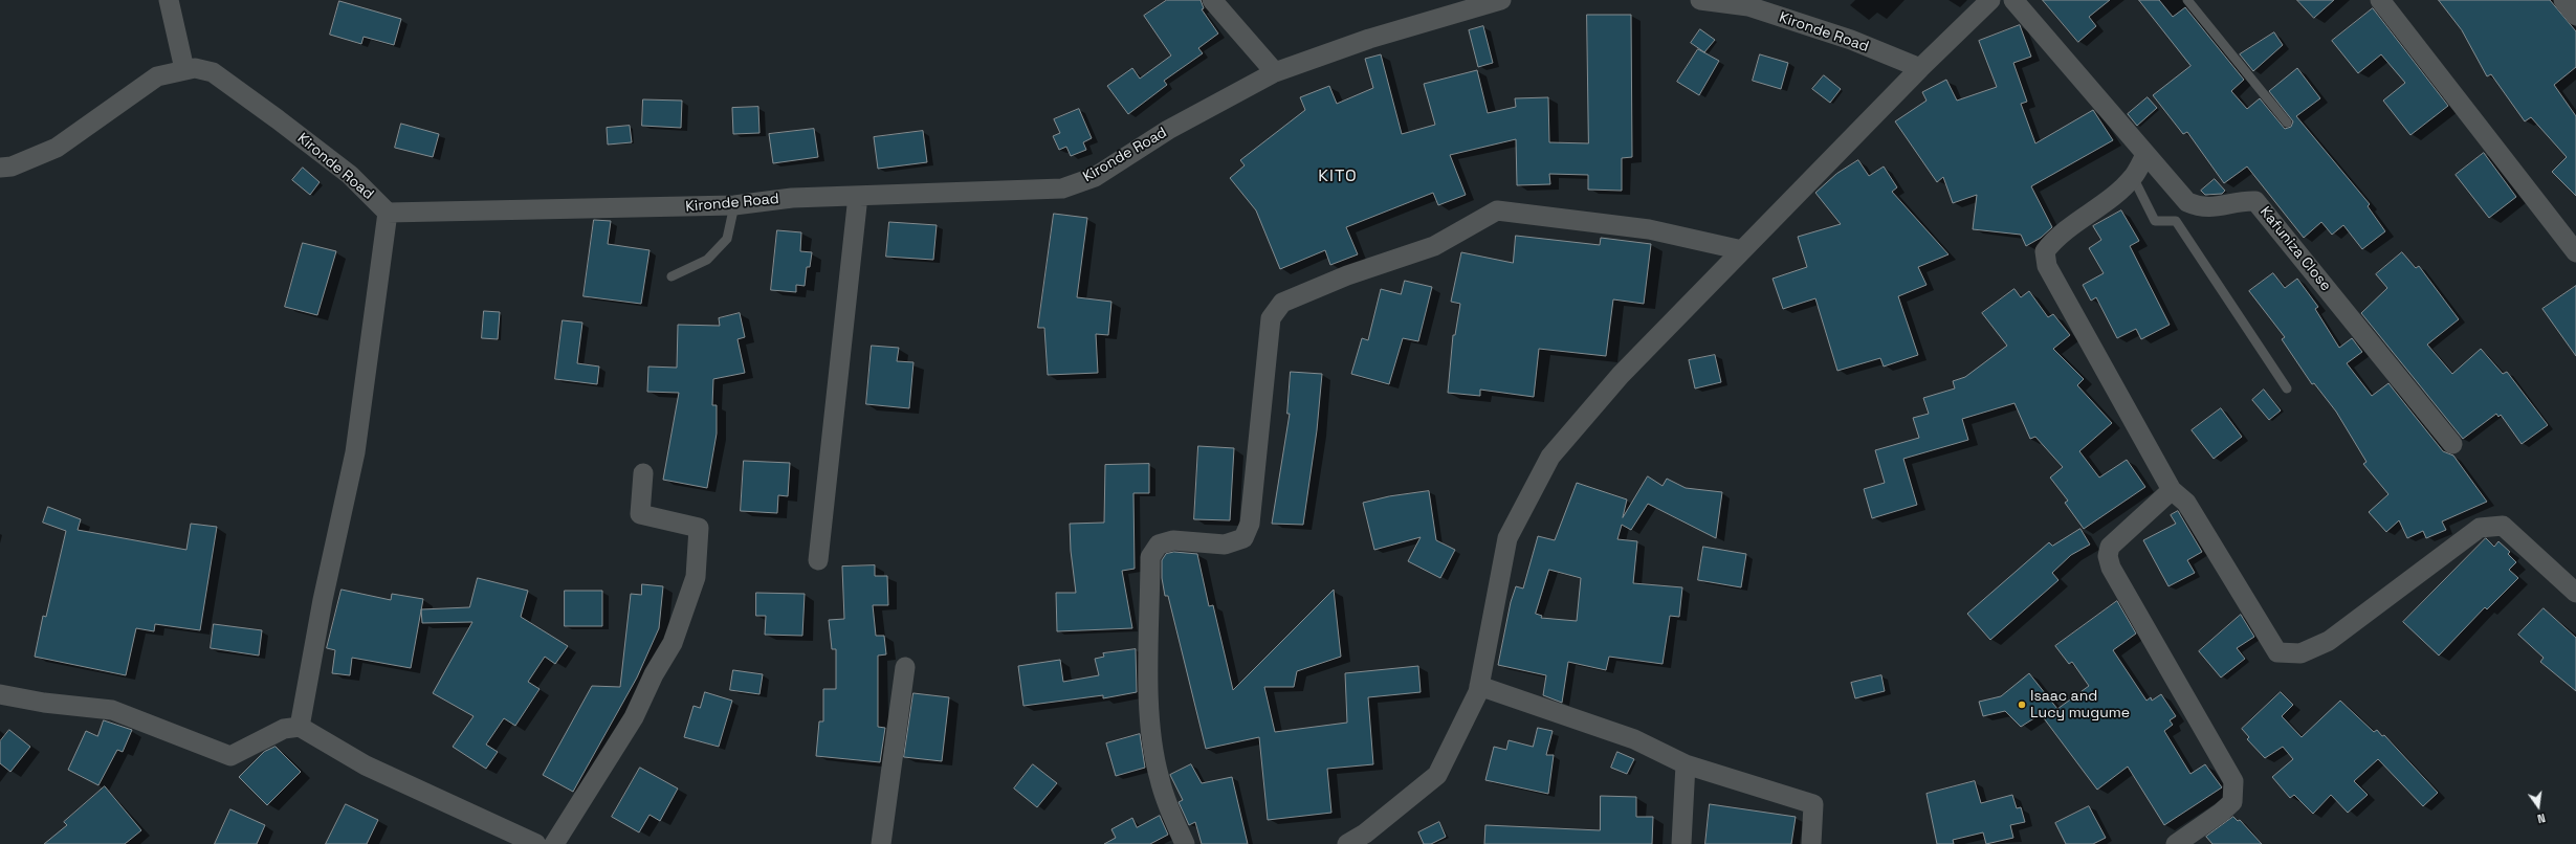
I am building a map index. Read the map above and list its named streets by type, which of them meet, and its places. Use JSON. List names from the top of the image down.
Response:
{
  "streets": {
    "street": ["Kironde Road", "Kafuniza Close"]
  },
  "districts": ["KITO"],
  "places": ["Isaac and Lucy mugume"],
  "north": "bottom"
}
